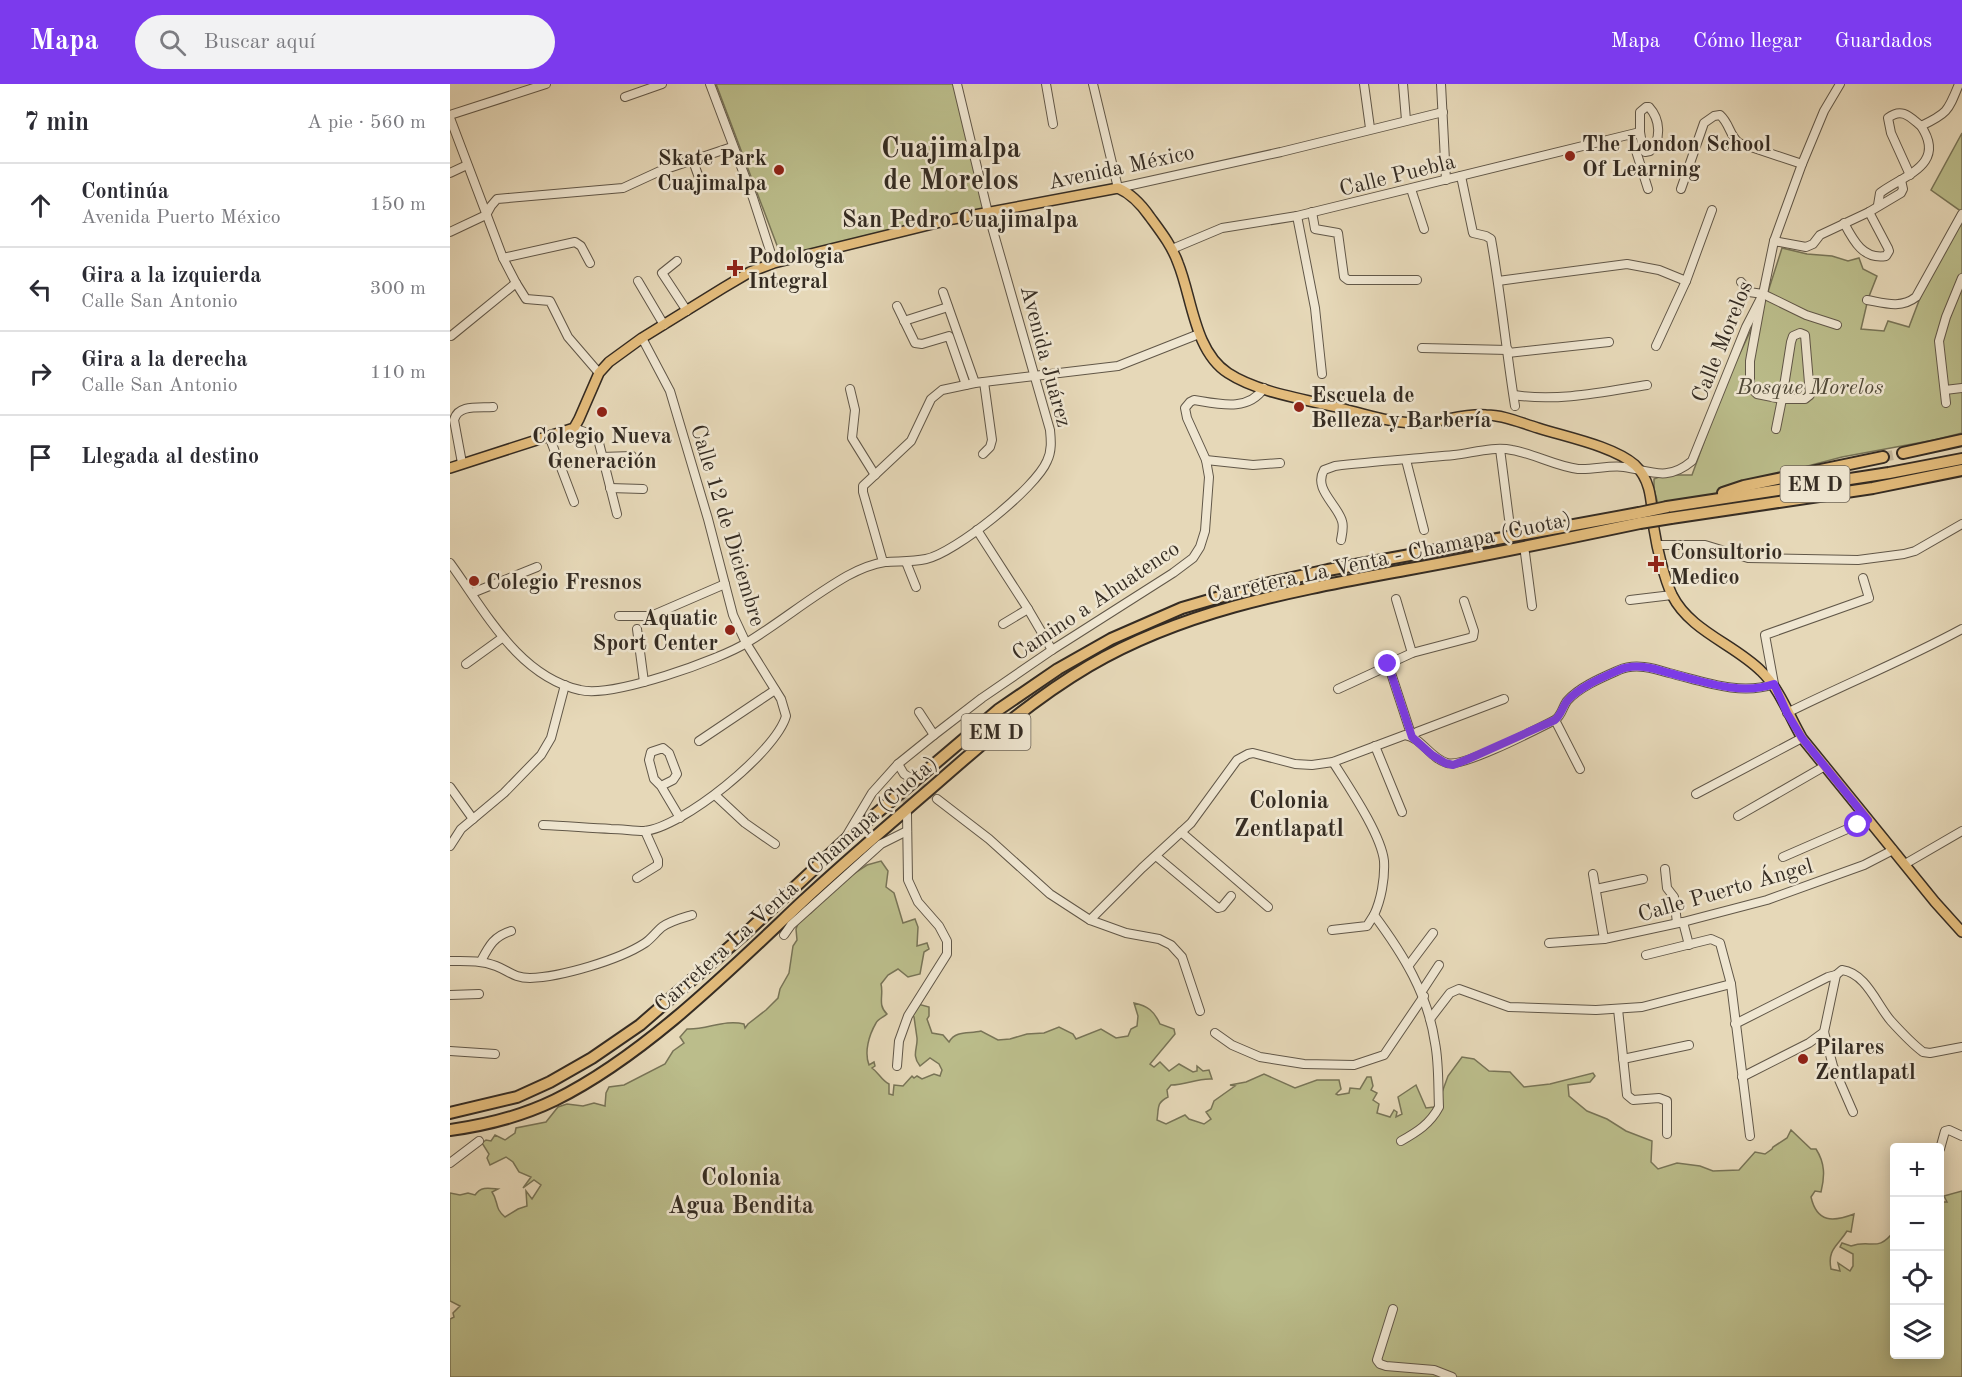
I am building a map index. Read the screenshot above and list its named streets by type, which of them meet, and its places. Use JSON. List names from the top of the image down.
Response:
{
  "streets": {
    "highway": ["EM D", "Carretera La Venta - Chamapa (Cuota)"],
    "main road": ["Avenida México"],
    "street": [
      "Calle Puebla",
      "Calle Morelos",
      "Avenida Juárez",
      "Calle 12 de Diciembre",
      "Camino a Ahuatenco",
      "Calle Puerto Ángel"
    ]
  },
  "crossings": [
    ["Avenida México", "Avenida Juárez"],
    ["Avenida México", "Calle 12 de Diciembre"],
    ["Avenida Juárez", "Calle 12 de Diciembre"],
    ["Carretera La Venta - Chamapa (Cuota)", "Camino a Ahuatenco"]
  ],
  "districts": [
    "Cuajimalpa de Morelos",
    "San Pedro Cuajimalpa",
    "Colonia Zentlapatl",
    "Colonia Agua Bendita"
  ],
  "parks": ["Bosque Morelos"],
  "places": {
    "other": [
      "The London School Of Learning",
      "Skate Park Cuajimalpa",
      "Escuela de Belleza y Barbería",
      "Colegio Nueva Generación",
      "Colegio Fresnos",
      "Aquatic Sport Center",
      "Pilares Zentlapatl"
    ],
    "health": ["Podologia Integral", "Consultorio Medico"]
  },
  "page": {
    "header": "Mapa",
    "search": "Buscar aquí",
    "nav": ["Mapa", "Cómo llegar", "Guardados"],
    "heading": ["7 min", "A pie · 560 m"],
    "list": [
      ["Continúa", "Avenida Puerto México", "150 m"],
      ["Gira a la izquierda", "Calle San Antonio", "300 m"],
      ["Gira a la derecha", "Calle San Antonio", "110 m"],
      "Llegada al destino"
    ],
    "map_buttons": ["+", "−"]
  }
}
